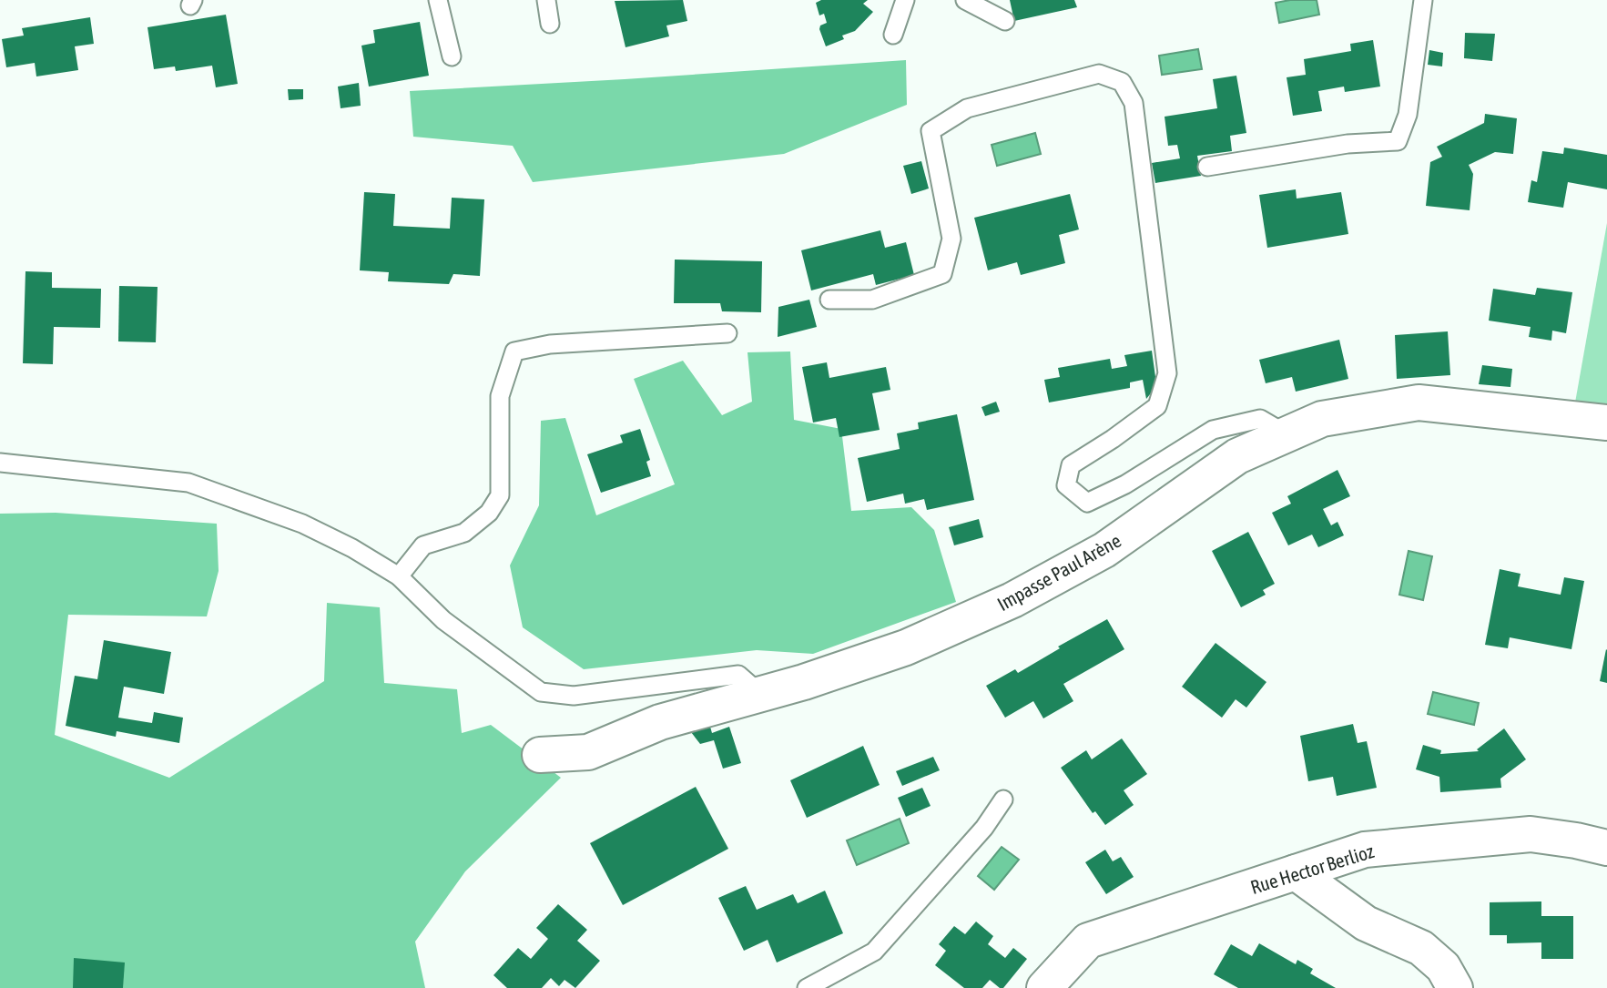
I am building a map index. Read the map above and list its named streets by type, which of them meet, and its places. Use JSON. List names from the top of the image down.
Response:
{
  "streets": {
    "street": ["Impasse Paul Arène", "Rue Hector Berlioz"]
  }
}
